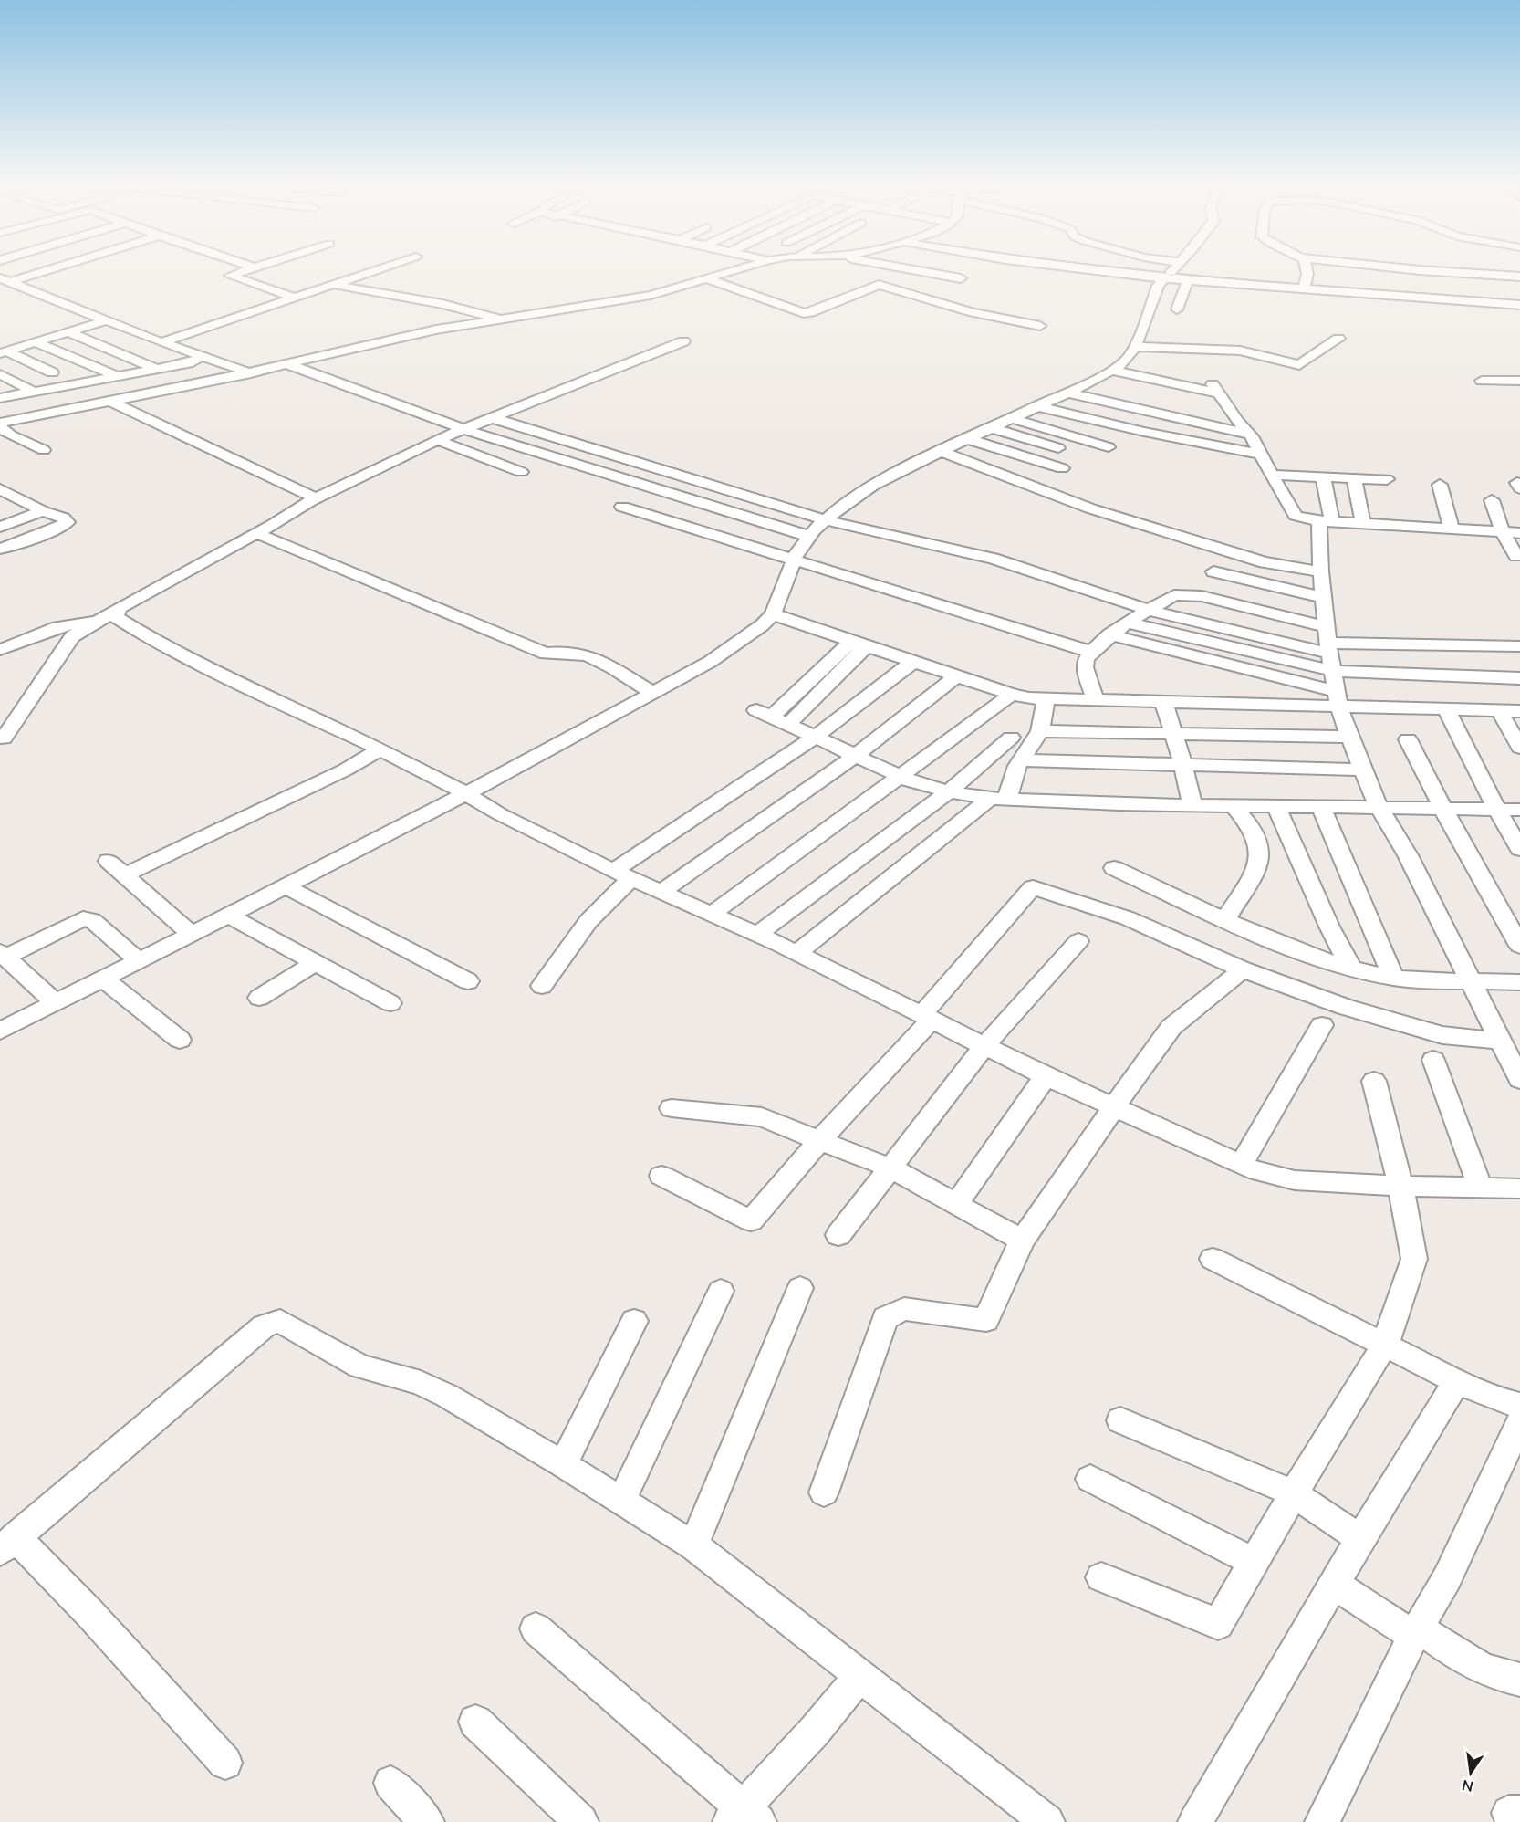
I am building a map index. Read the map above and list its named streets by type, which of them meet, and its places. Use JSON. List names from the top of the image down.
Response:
{
  "north": "bottom"
}
